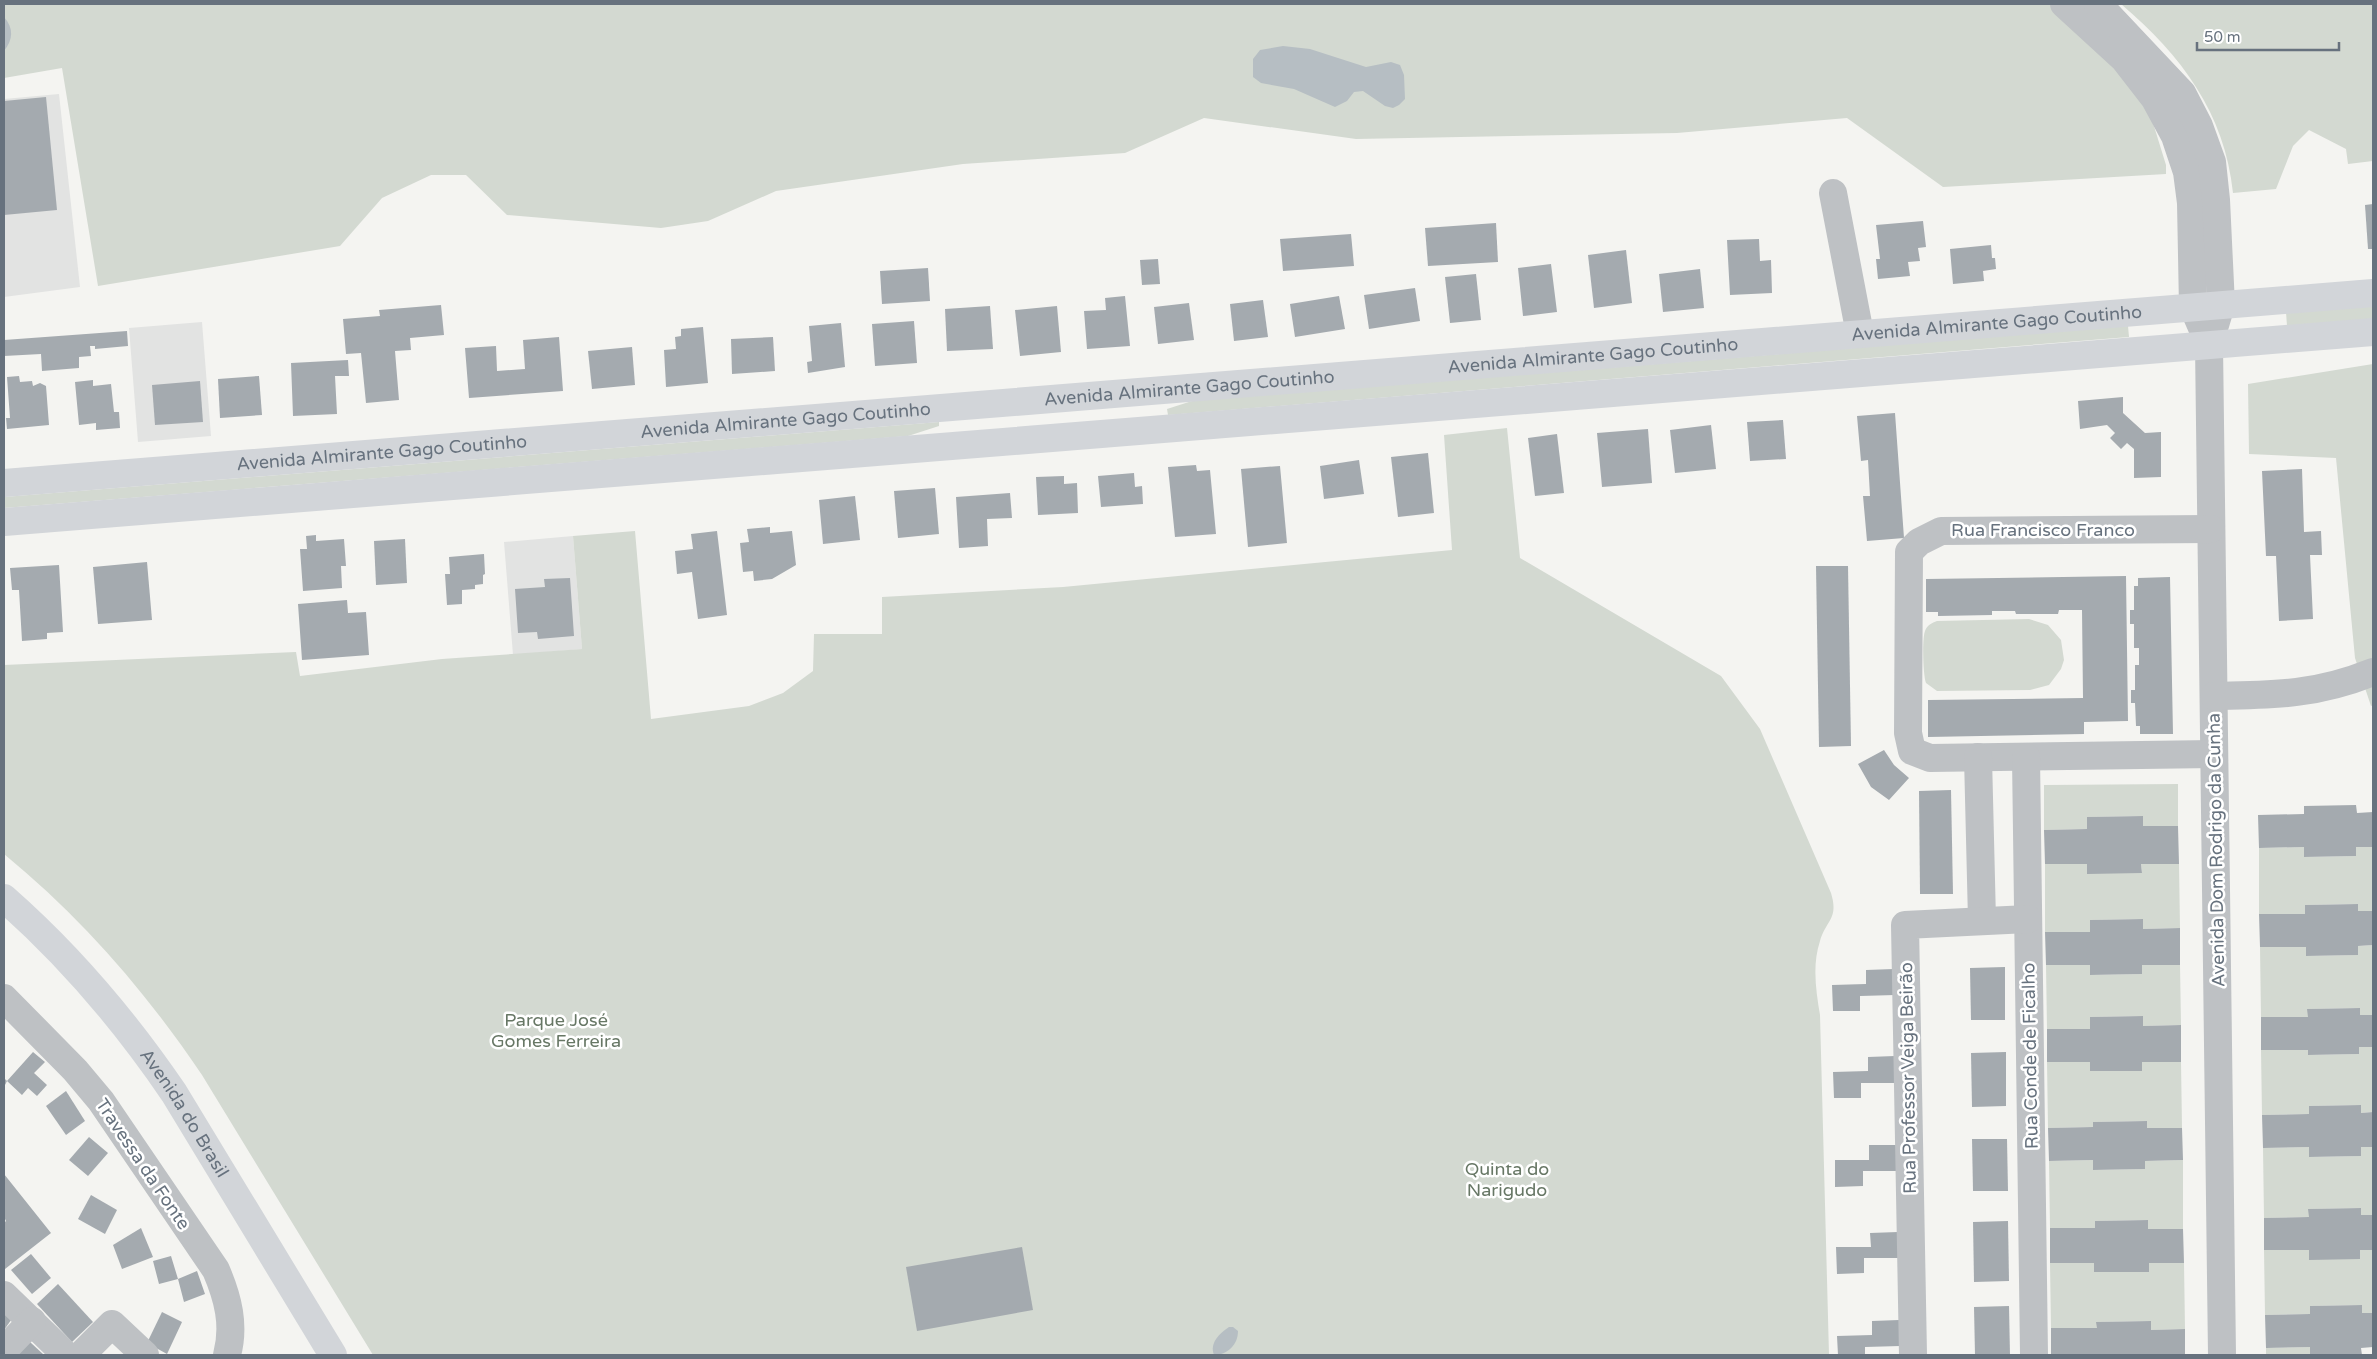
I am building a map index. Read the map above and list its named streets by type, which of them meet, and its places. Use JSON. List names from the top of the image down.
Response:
{
  "streets": {
    "main road": ["Avenida Almirante Gago Coutinho", "Avenida do Brasil"],
    "street": [
      "Rua Francisco Franco",
      "Avenida Dom Rodrigo da Cunha",
      "Rua Conde de Ficalho",
      "Rua Professor Veiga Beirão",
      "Travessa da Fonte"
    ]
  },
  "crossings": [
    ["Rua Francisco Franco", "Avenida Dom Rodrigo da Cunha"],
    ["Rua Conde de Ficalho", "Rua Professor Veiga Beirão"]
  ],
  "parks": ["Parque José Gomes Ferreira", "Quinta do Narigudo"],
  "scale_bar": "50 m"
}
